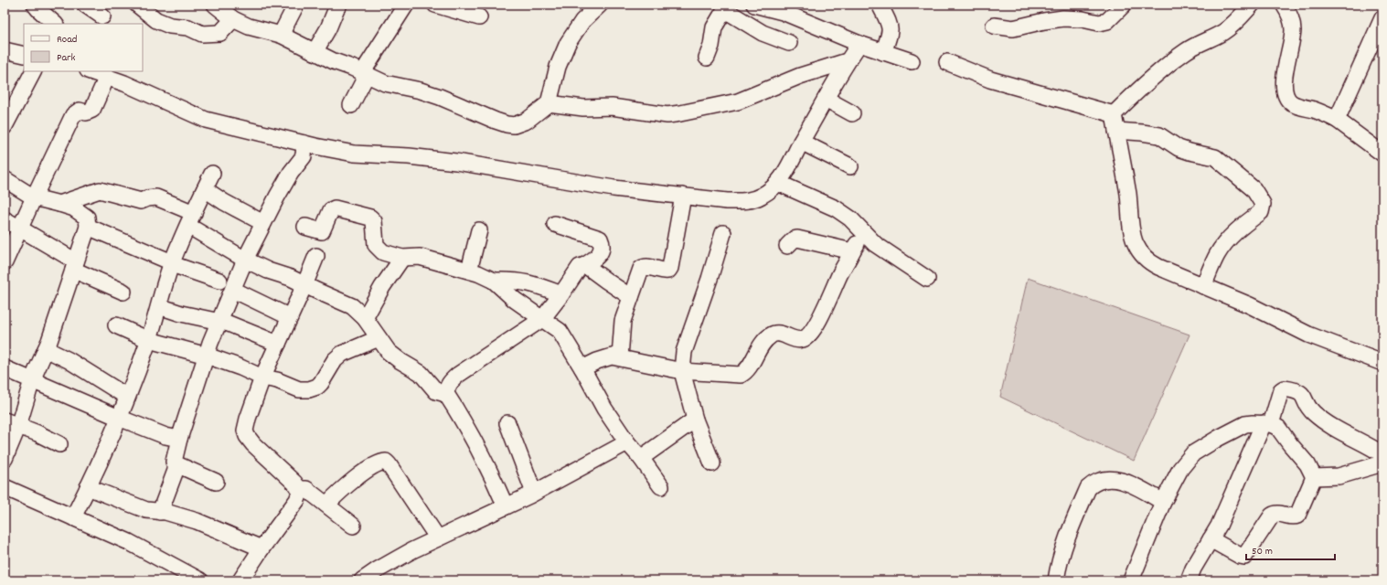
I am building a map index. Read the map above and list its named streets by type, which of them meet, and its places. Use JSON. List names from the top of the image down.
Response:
{
  "legend": ["Road", "Park"],
  "scale_bar": "50 m"
}
